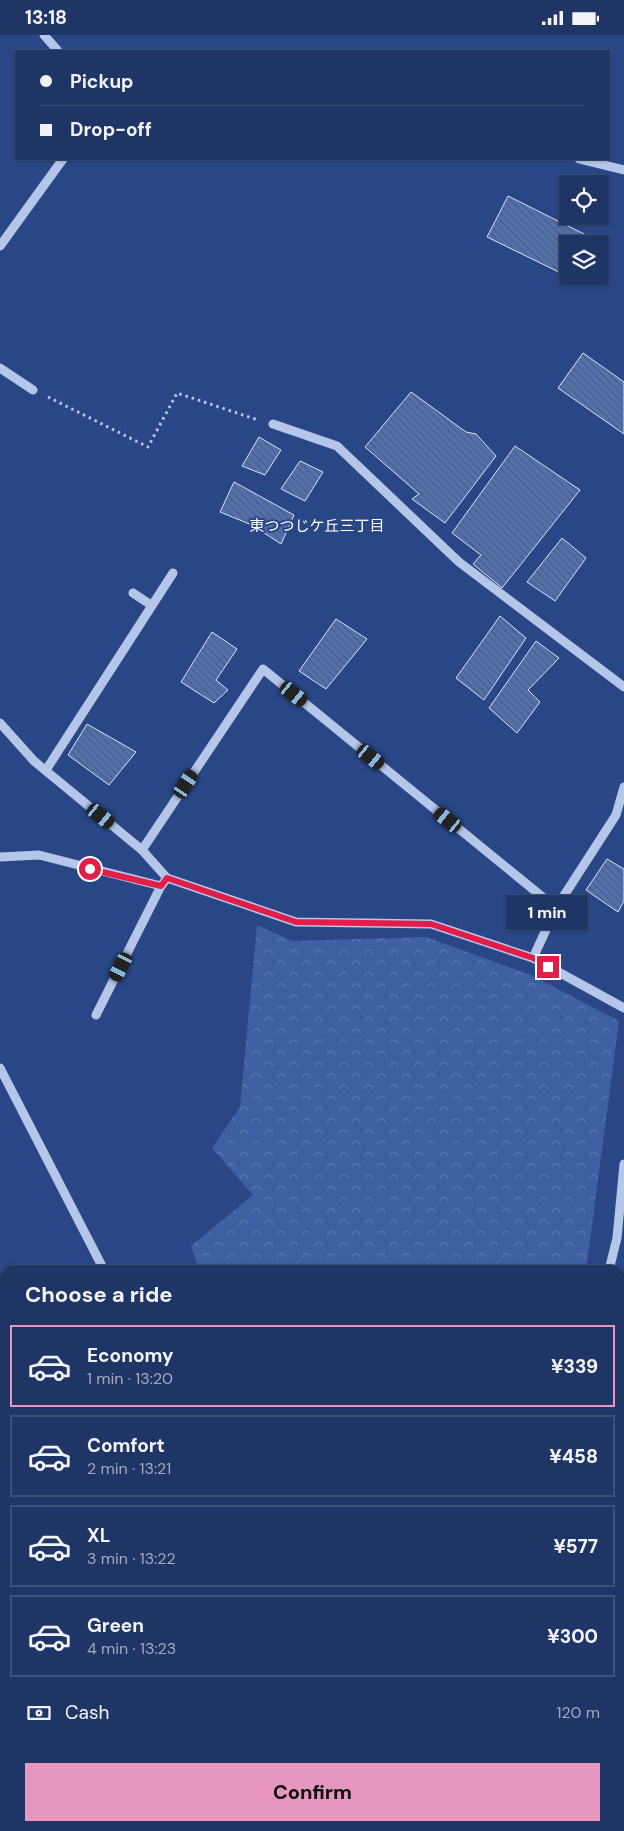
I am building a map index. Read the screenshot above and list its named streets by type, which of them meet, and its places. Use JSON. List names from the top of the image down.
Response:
{
  "districts": ["東つつじケ丘三丁目"],
  "page": {
    "status": "13:18",
    "banner": ["Pickup", "Drop-off"],
    "bubble": "1 min",
    "heading": "Choose a ride",
    "list": [
      {
        "name": "Economy",
        "note": "1 min · 13:20",
        "value": "¥339"
      },
      {
        "name": "Comfort",
        "note": "2 min · 13:21",
        "value": "¥458"
      },
      {
        "name": "XL",
        "note": "3 min · 13:22",
        "value": "¥577"
      },
      {
        "name": "Green",
        "note": "4 min · 13:23",
        "value": "¥300"
      }
    ],
    "pay": ["Cash", "120 m"],
    "buttons": "Confirm"
  }
}
